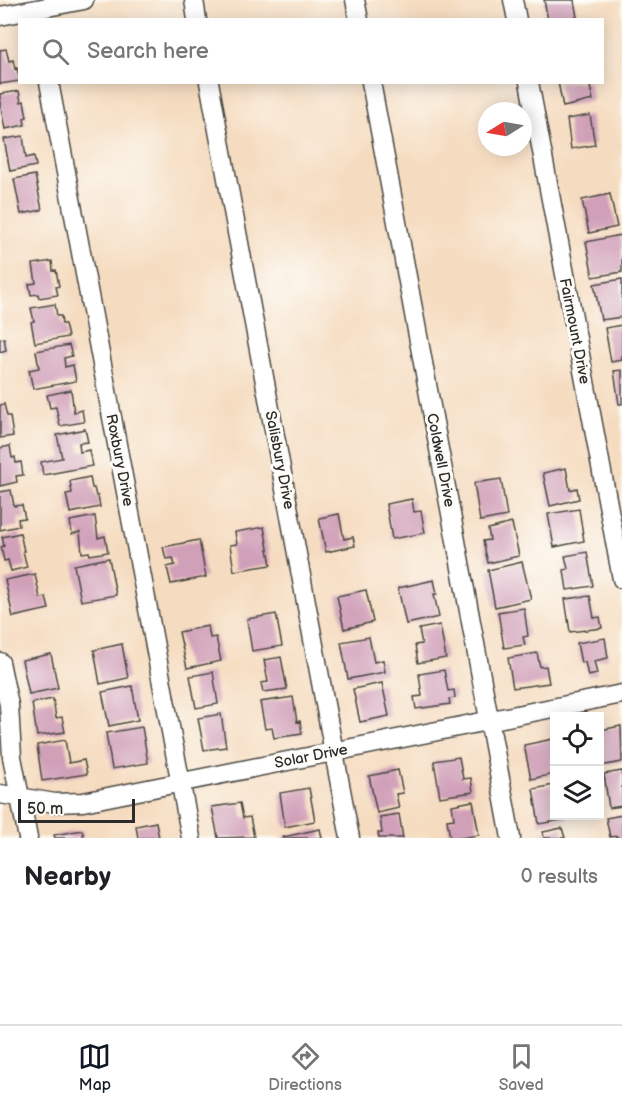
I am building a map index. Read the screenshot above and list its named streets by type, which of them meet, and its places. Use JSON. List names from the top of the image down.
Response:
{
  "streets": {
    "street": [
      "Fairmount Drive",
      "Roxbury Drive",
      "Salisbury Drive",
      "Coldwell Drive",
      "Solar Drive"
    ]
  },
  "crossings": [
    ["Roxbury Drive", "Solar Drive"],
    ["Salisbury Drive", "Solar Drive"],
    ["Coldwell Drive", "Solar Drive"]
  ],
  "scale_bar": "50 m",
  "north": "left",
  "page": {
    "search": "Search here",
    "scale": "50 m",
    "heading": ["Nearby", "0 results"],
    "nav": ["Map", "Directions", "Saved"]
  }
}
